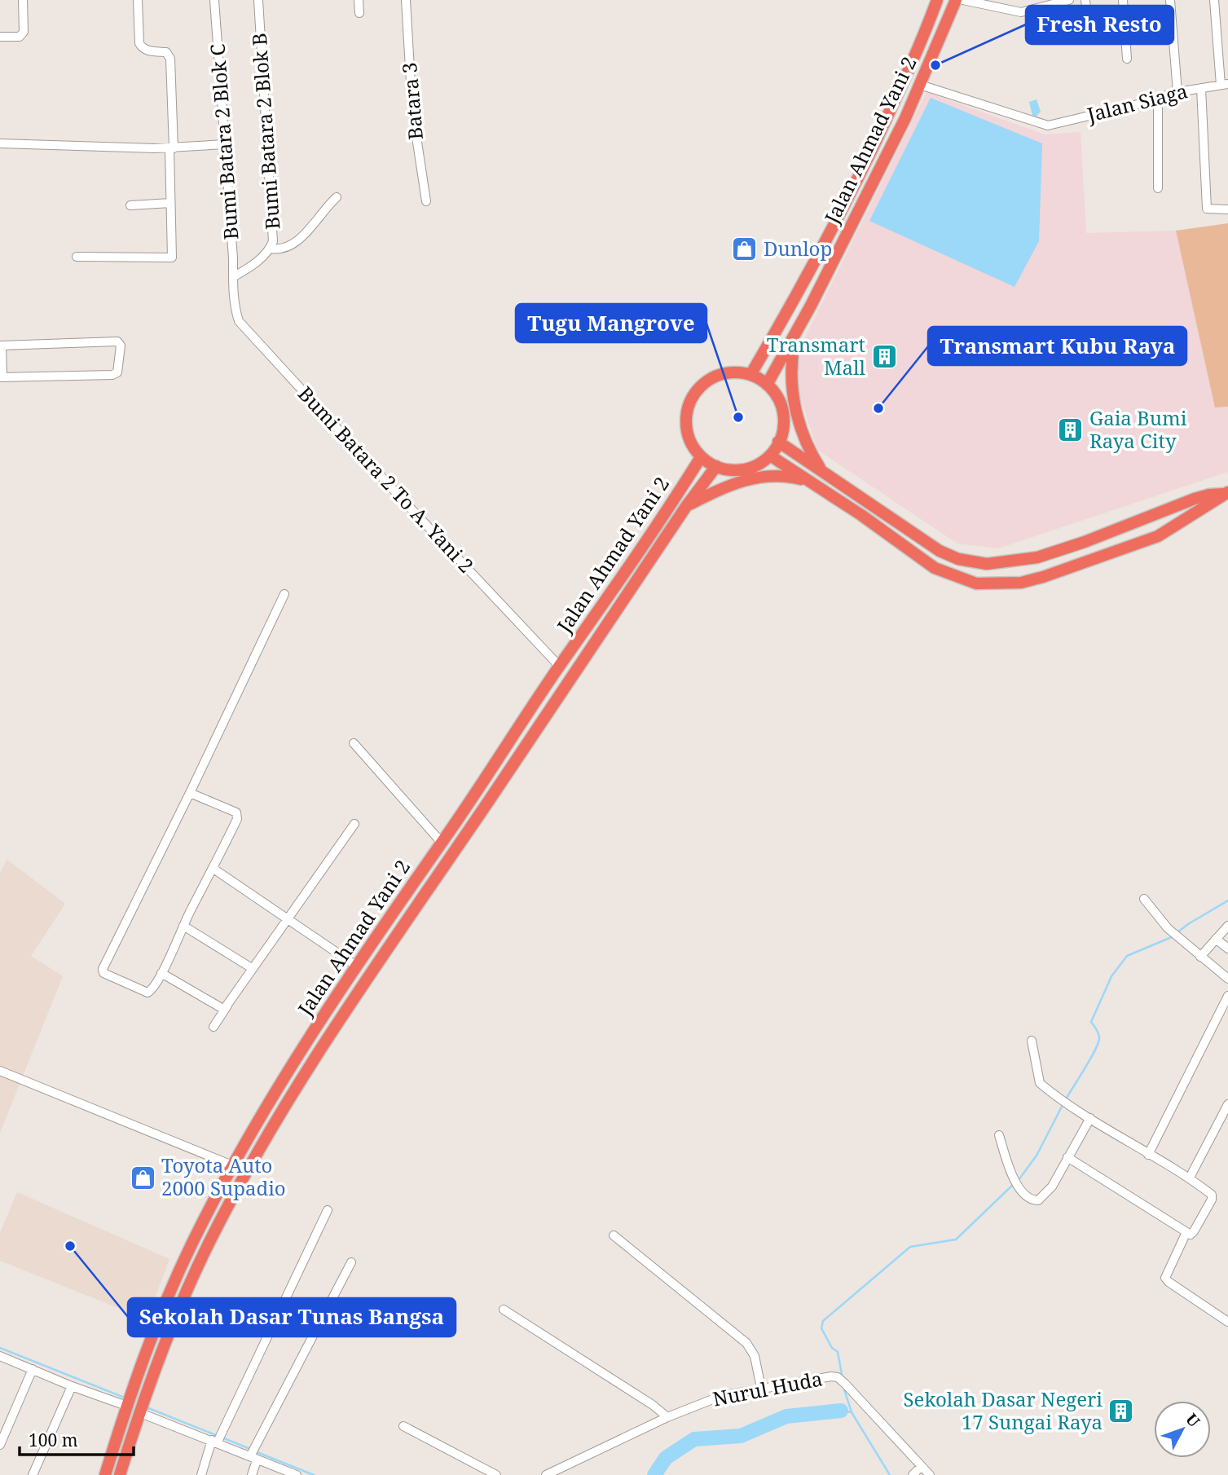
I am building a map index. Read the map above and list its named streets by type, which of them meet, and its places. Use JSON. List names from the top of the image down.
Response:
{
  "streets": {
    "highway": ["Jalan Ahmad Yani 2"],
    "street": [
      "Batara 3",
      "Jalan Siaga",
      "Bumi Batara 2 Blok B",
      "Bumi Batara 2 Blok C",
      "Bumi Batara 2 To A. Yani 2",
      "Nurul Huda"
    ]
  },
  "crossings": [
    ["Jalan Siaga", "Jalan Ahmad Yani 2"],
    ["Bumi Batara 2 Blok B", "Bumi Batara 2 Blok C"],
    ["Bumi Batara 2 Blok B", "Bumi Batara 2 To A. Yani 2"],
    ["Jalan Ahmad Yani 2", "Bumi Batara 2 To A. Yani 2"],
    ["Bumi Batara 2 Blok C", "Bumi Batara 2 To A. Yani 2"]
  ],
  "places": {
    "other": [
      "Fresh Resto",
      "Transmart Kubu Raya",
      "Tugu Mangrove",
      "Sekolah Dasar Tunas Bangsa"
    ],
    "shop": ["Dunlop", "Toyota Auto 2000 Supadio"],
    "building": ["Transmart Mall", "Gaia Bumi Raya City", "Sekolah Dasar Negeri 17 Sungai Raya"]
  },
  "scale_bar": "100 m",
  "north": "top right"
}
